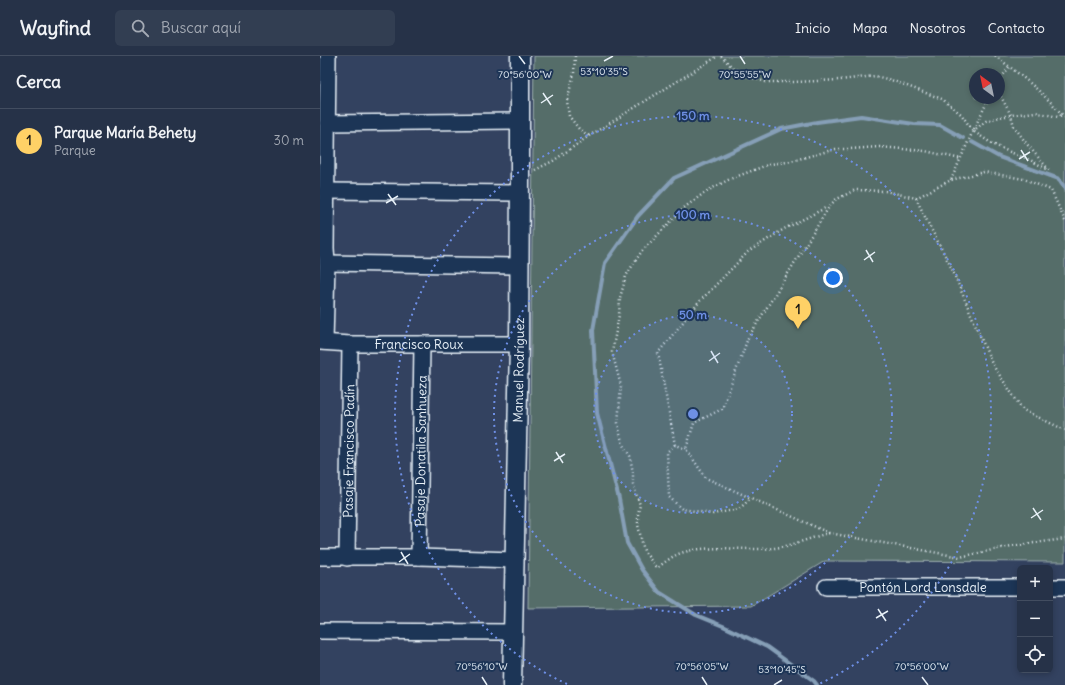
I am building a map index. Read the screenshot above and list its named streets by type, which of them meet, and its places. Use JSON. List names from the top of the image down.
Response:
{
  "streets": {
    "street": [
      "Francisco Roux",
      "Manuel Rodríguez",
      "Pasaje Francisco Padín",
      "Pasaje Donatila Sanhueza",
      "Pontón Lord Lonsdale"
    ]
  },
  "crossings": [
    ["Francisco Roux", "Manuel Rodríguez"],
    ["Francisco Roux", "Pasaje Francisco Padín"],
    ["Francisco Roux", "Pasaje Donatila Sanhueza"]
  ],
  "north": "top left",
  "page": {
    "header": "Wayfind",
    "search": "Buscar aquí",
    "nav": [
      "Inicio",
      "Mapa",
      "Nosotros",
      "Contacto"
    ],
    "heading": "Cerca",
    "list": [
      {
        "mark": "1",
        "name": "Parque María Behety",
        "note": "Parque",
        "value": "30 m"
      }
    ],
    "pins": "1",
    "map_buttons": ["+", "−"]
  },
  "coordinates": [
    "53°10'35\"S",
    "70°56'00\"W",
    "70°55'55\"W",
    "70°56'10\"W",
    "70°56'05\"W",
    "53°10'45\"S"
  ],
  "rings": ["150 m", "100 m", "50 m"]
}
